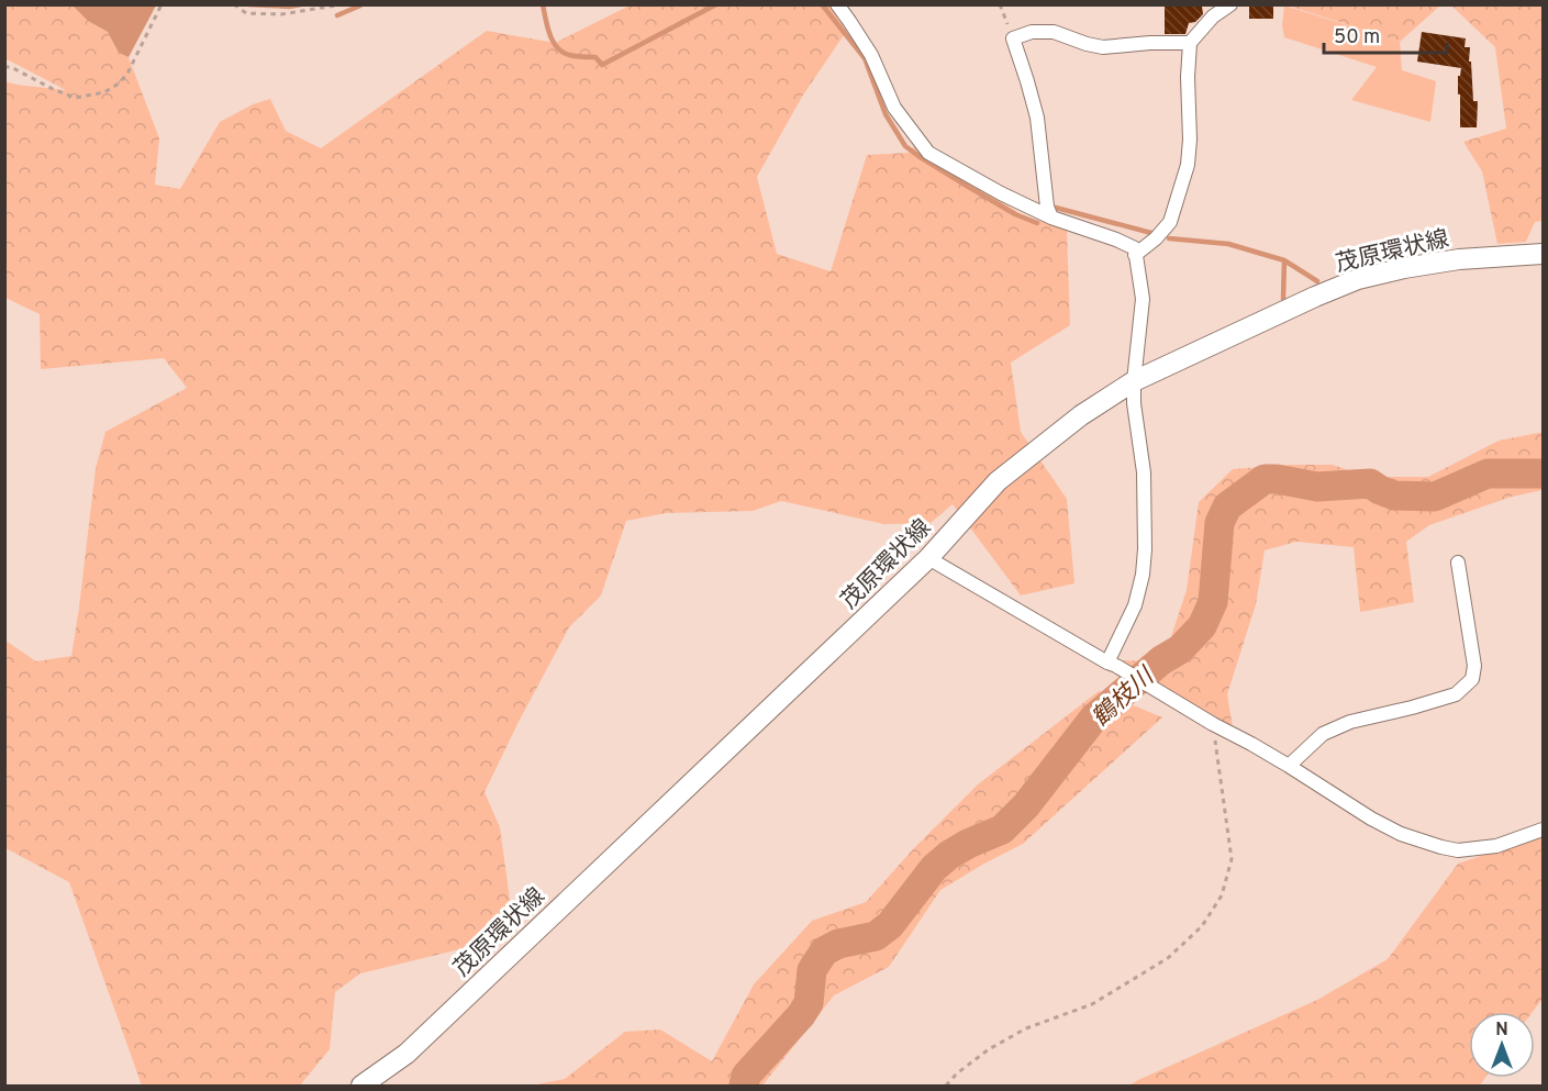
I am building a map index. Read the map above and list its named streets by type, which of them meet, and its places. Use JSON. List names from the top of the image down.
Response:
{
  "streets": {
    "main road": ["茂原環状線"]
  },
  "water": ["鶴枝川"],
  "scale_bar": "50 m",
  "north": "top"
}
